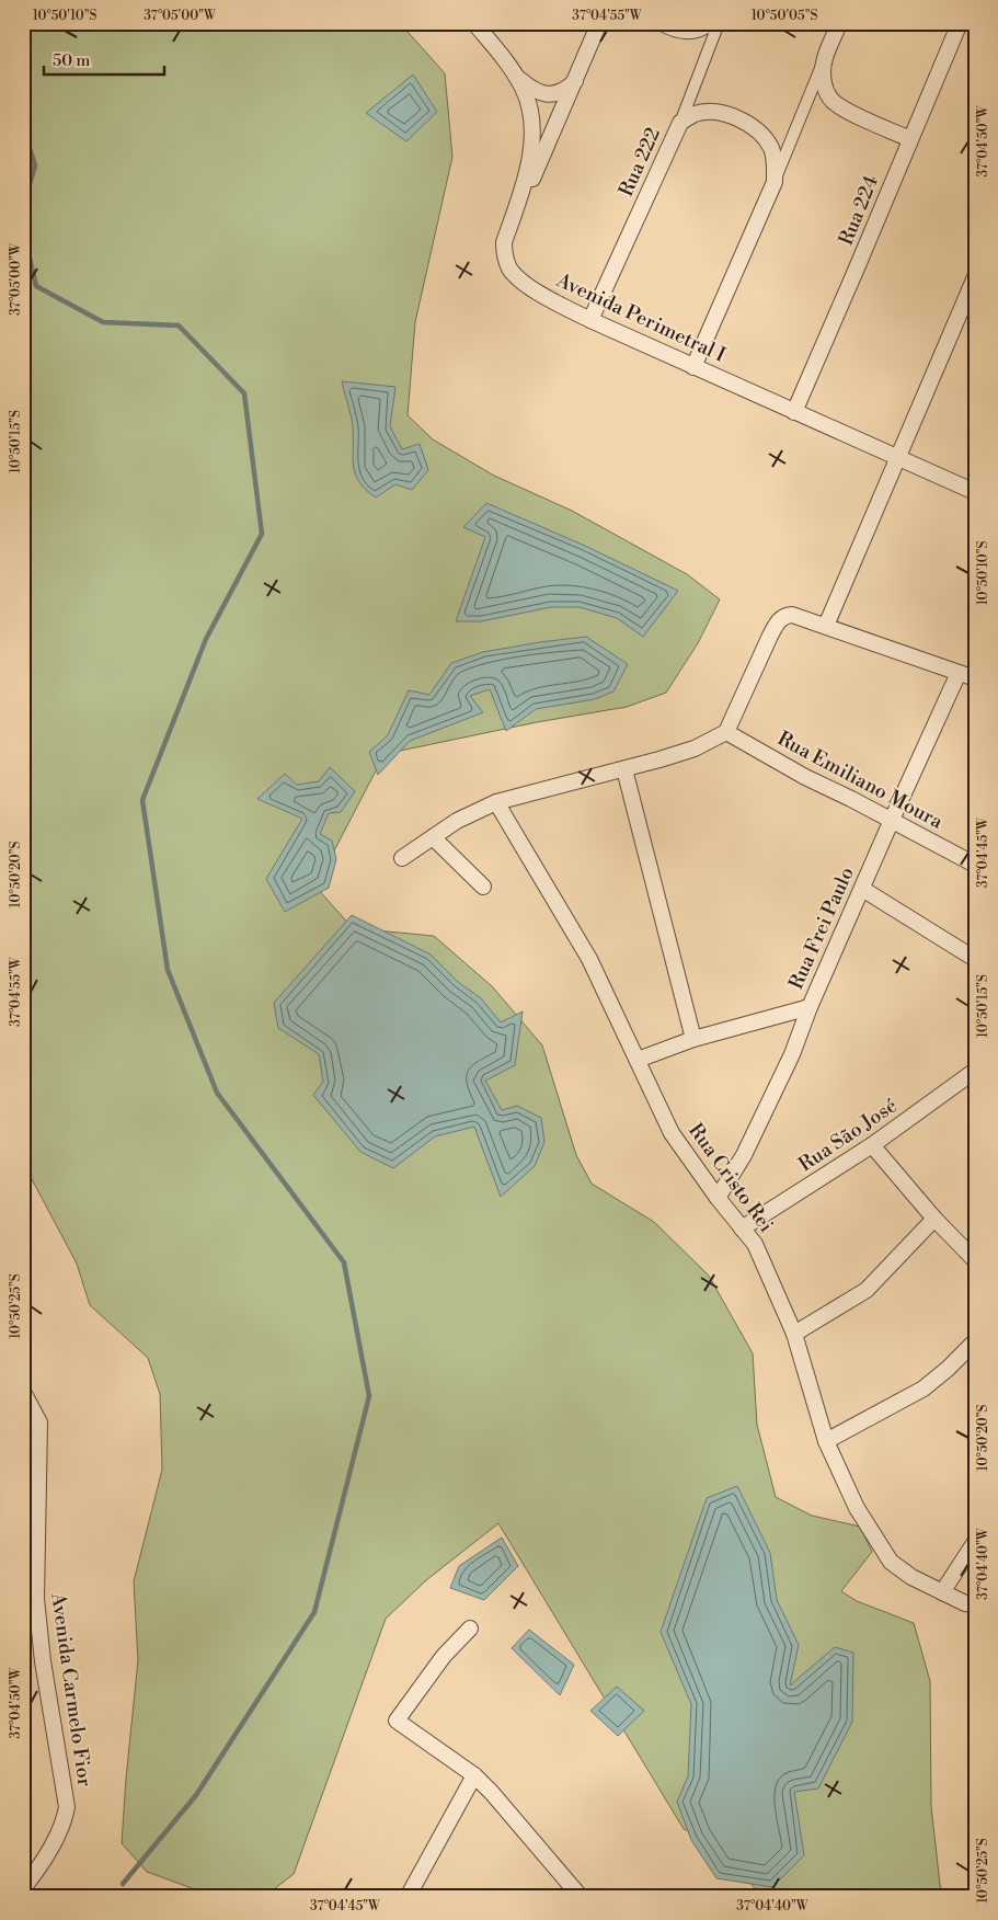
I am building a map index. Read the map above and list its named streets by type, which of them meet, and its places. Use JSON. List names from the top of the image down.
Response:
{
  "streets": {
    "street": [
      "Rua 222",
      "Rua 224",
      "Avenida Perimetral I",
      "Rua Emiliano Moura",
      "Rua Frei Paulo",
      "Rua São José",
      "Rua Cristo Rei",
      "Avenida Carmelo Fior"
    ]
  },
  "crossings": [
    ["Rua 222", "Avenida Perimetral I"],
    ["Rua 224", "Avenida Perimetral I"],
    ["Rua Emiliano Moura", "Rua Frei Paulo"],
    ["Rua Frei Paulo", "Rua Cristo Rei"],
    ["Rua São José", "Rua Cristo Rei"]
  ],
  "scale_bar": "50 m",
  "coordinates": [
    "10°50'10\"S",
    "37°05'00\"W",
    "37°04'55\"W",
    "10°50'05\"S",
    "37°04'50\"W",
    "10°50'15\"S",
    "37°04'45\"W",
    "10°50'20\"S",
    "10°50'25\"S",
    "37°04'40\"W"
  ]
}
